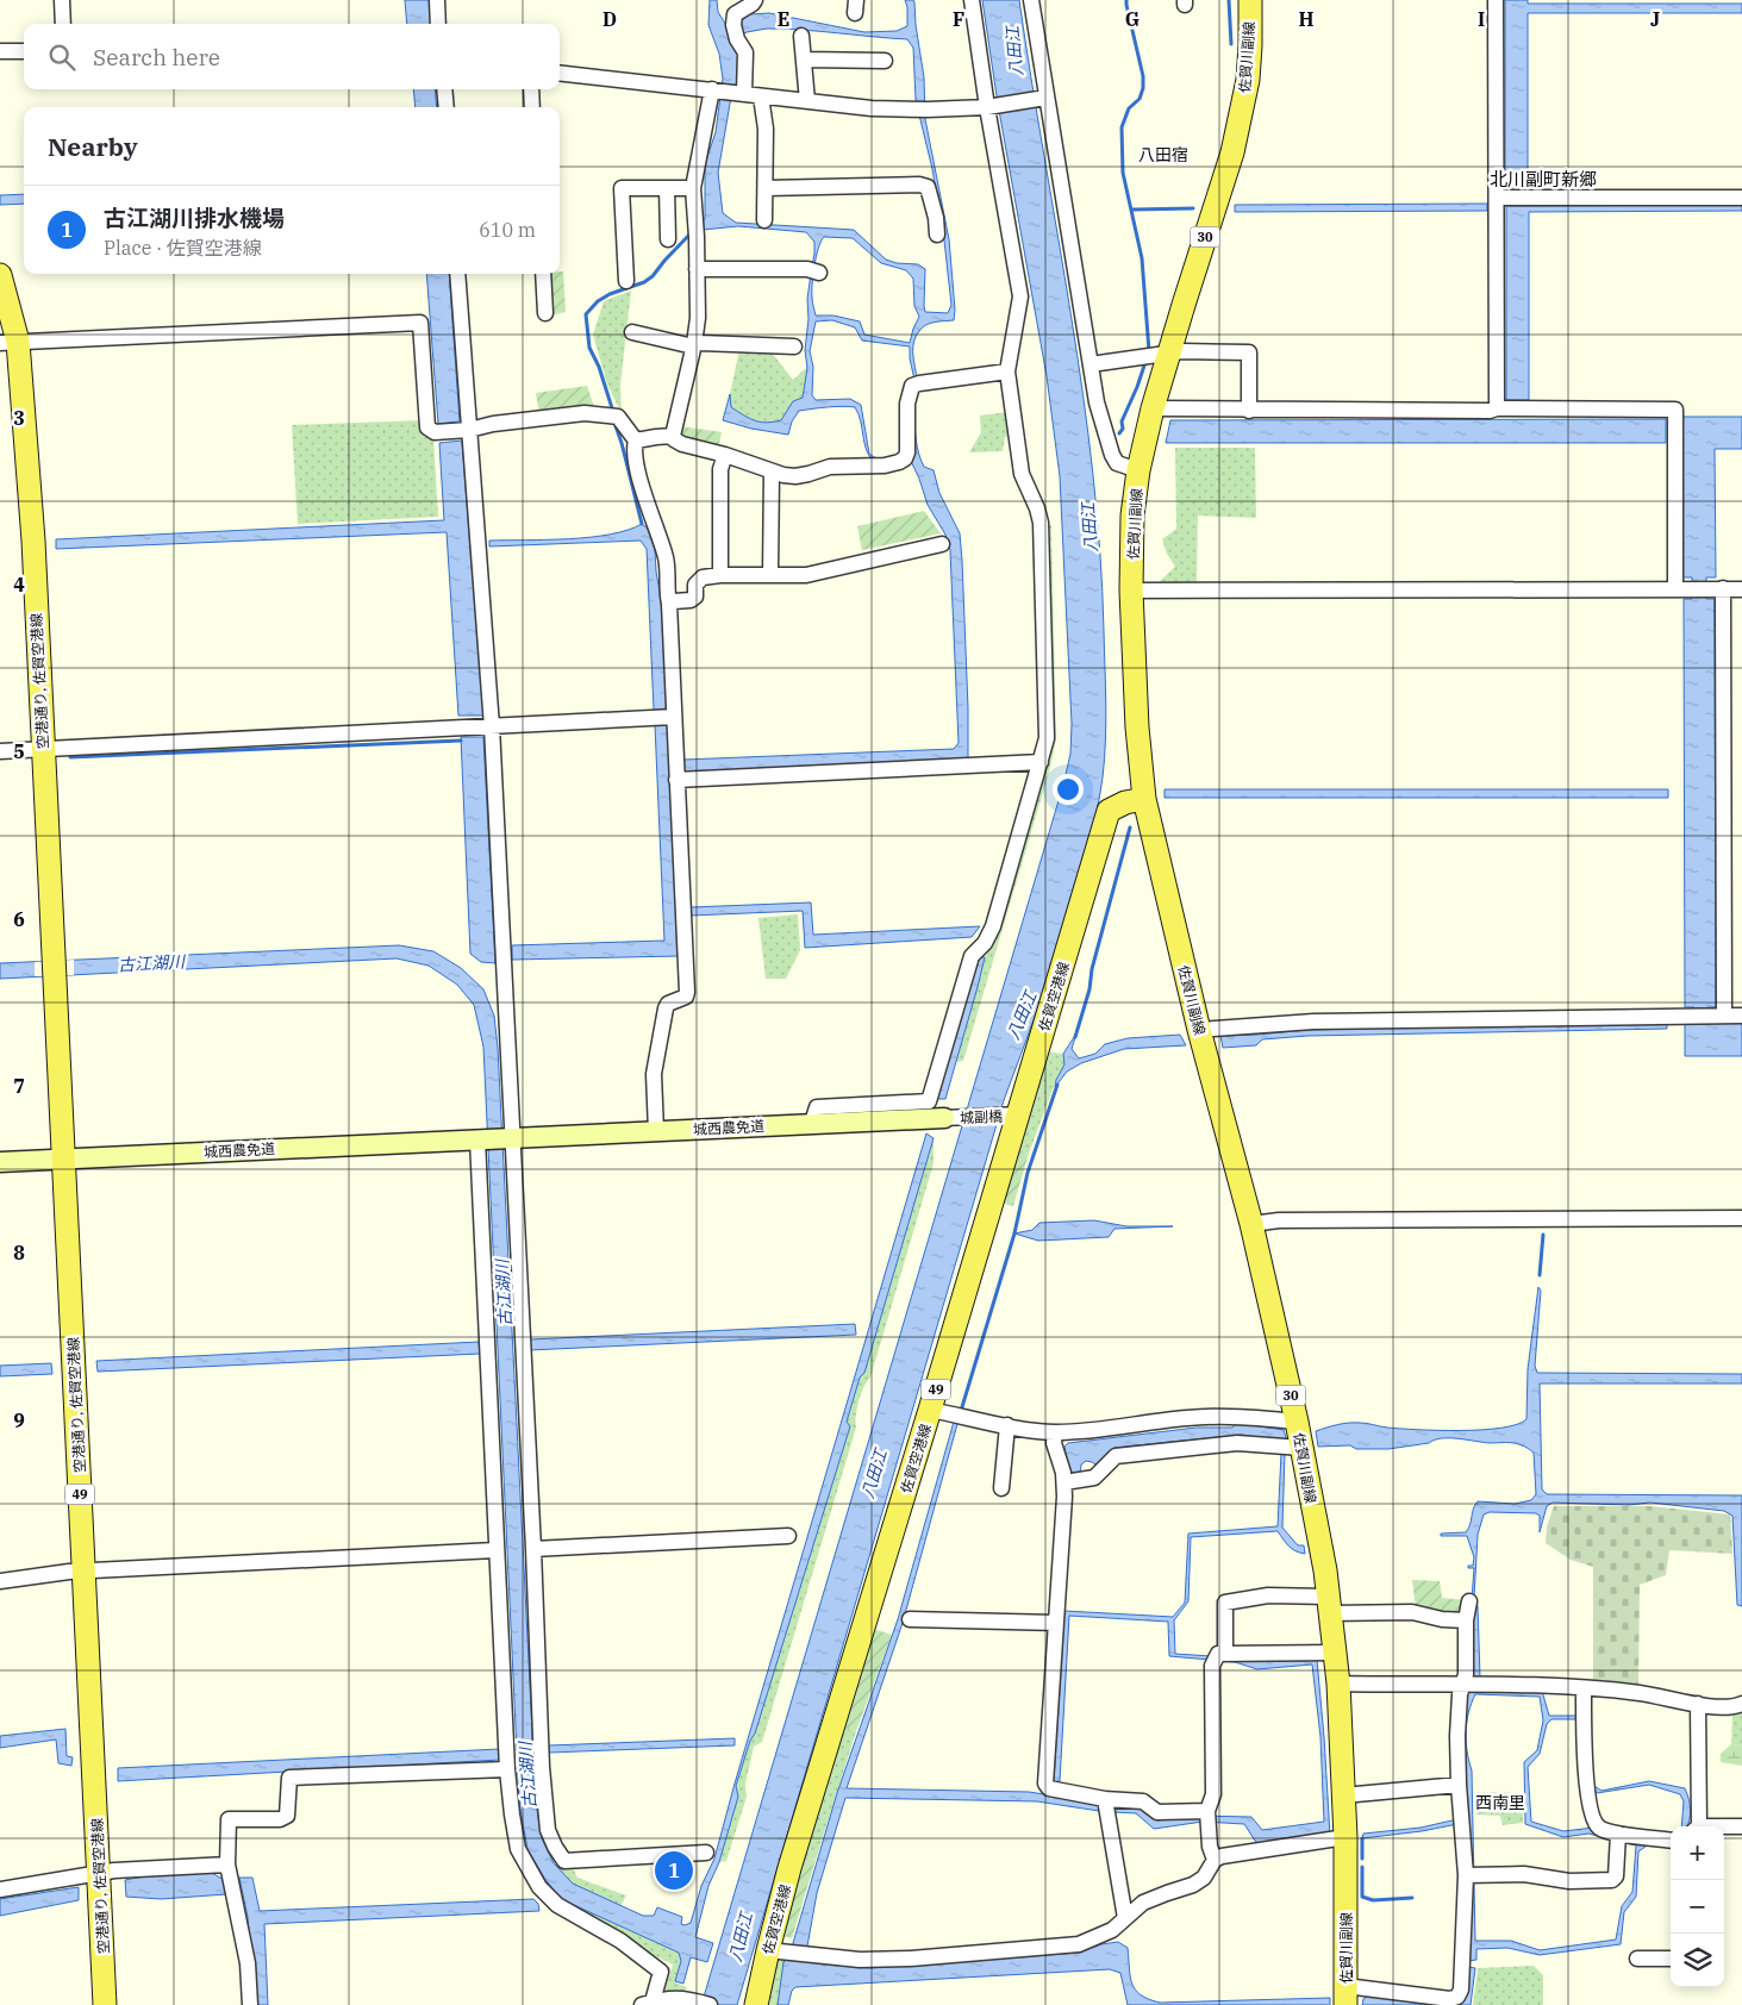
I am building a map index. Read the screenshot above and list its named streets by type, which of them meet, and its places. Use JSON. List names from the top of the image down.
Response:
{
  "streets": {
    "main road": [
      "佐賀川副線",
      "30",
      "空港通り, 佐賀空港線",
      "佐賀空港線",
      "49"
    ],
    "street": ["城副橋", "城西農免道"]
  },
  "crossings": [
    ["佐賀川副線", "佐賀空港線"],
    ["空港通り, 佐賀空港線", "城西農免道"],
    ["佐賀空港線", "城副橋"],
    ["城副橋", "城西農免道"]
  ],
  "districts": ["八田宿", "北川副町新郷", "西南里"],
  "water": ["八田江", "古江湖川"],
  "page": {
    "search": "Search here",
    "heading": "Nearby",
    "list": [
      {
        "mark": "1",
        "name": "古江湖川排水機場",
        "note": "Place · 佐賀空港線",
        "value": "610 m"
      }
    ],
    "map_buttons": ["+", "−"],
    "pins": "1"
  },
  "grid": {
    "columns": [
      "D",
      "E",
      "F",
      "G",
      "H",
      "I",
      "J"
    ],
    "rows": [
      "3",
      "4",
      "5",
      "6",
      "7",
      "8",
      "9"
    ]
  }
}
